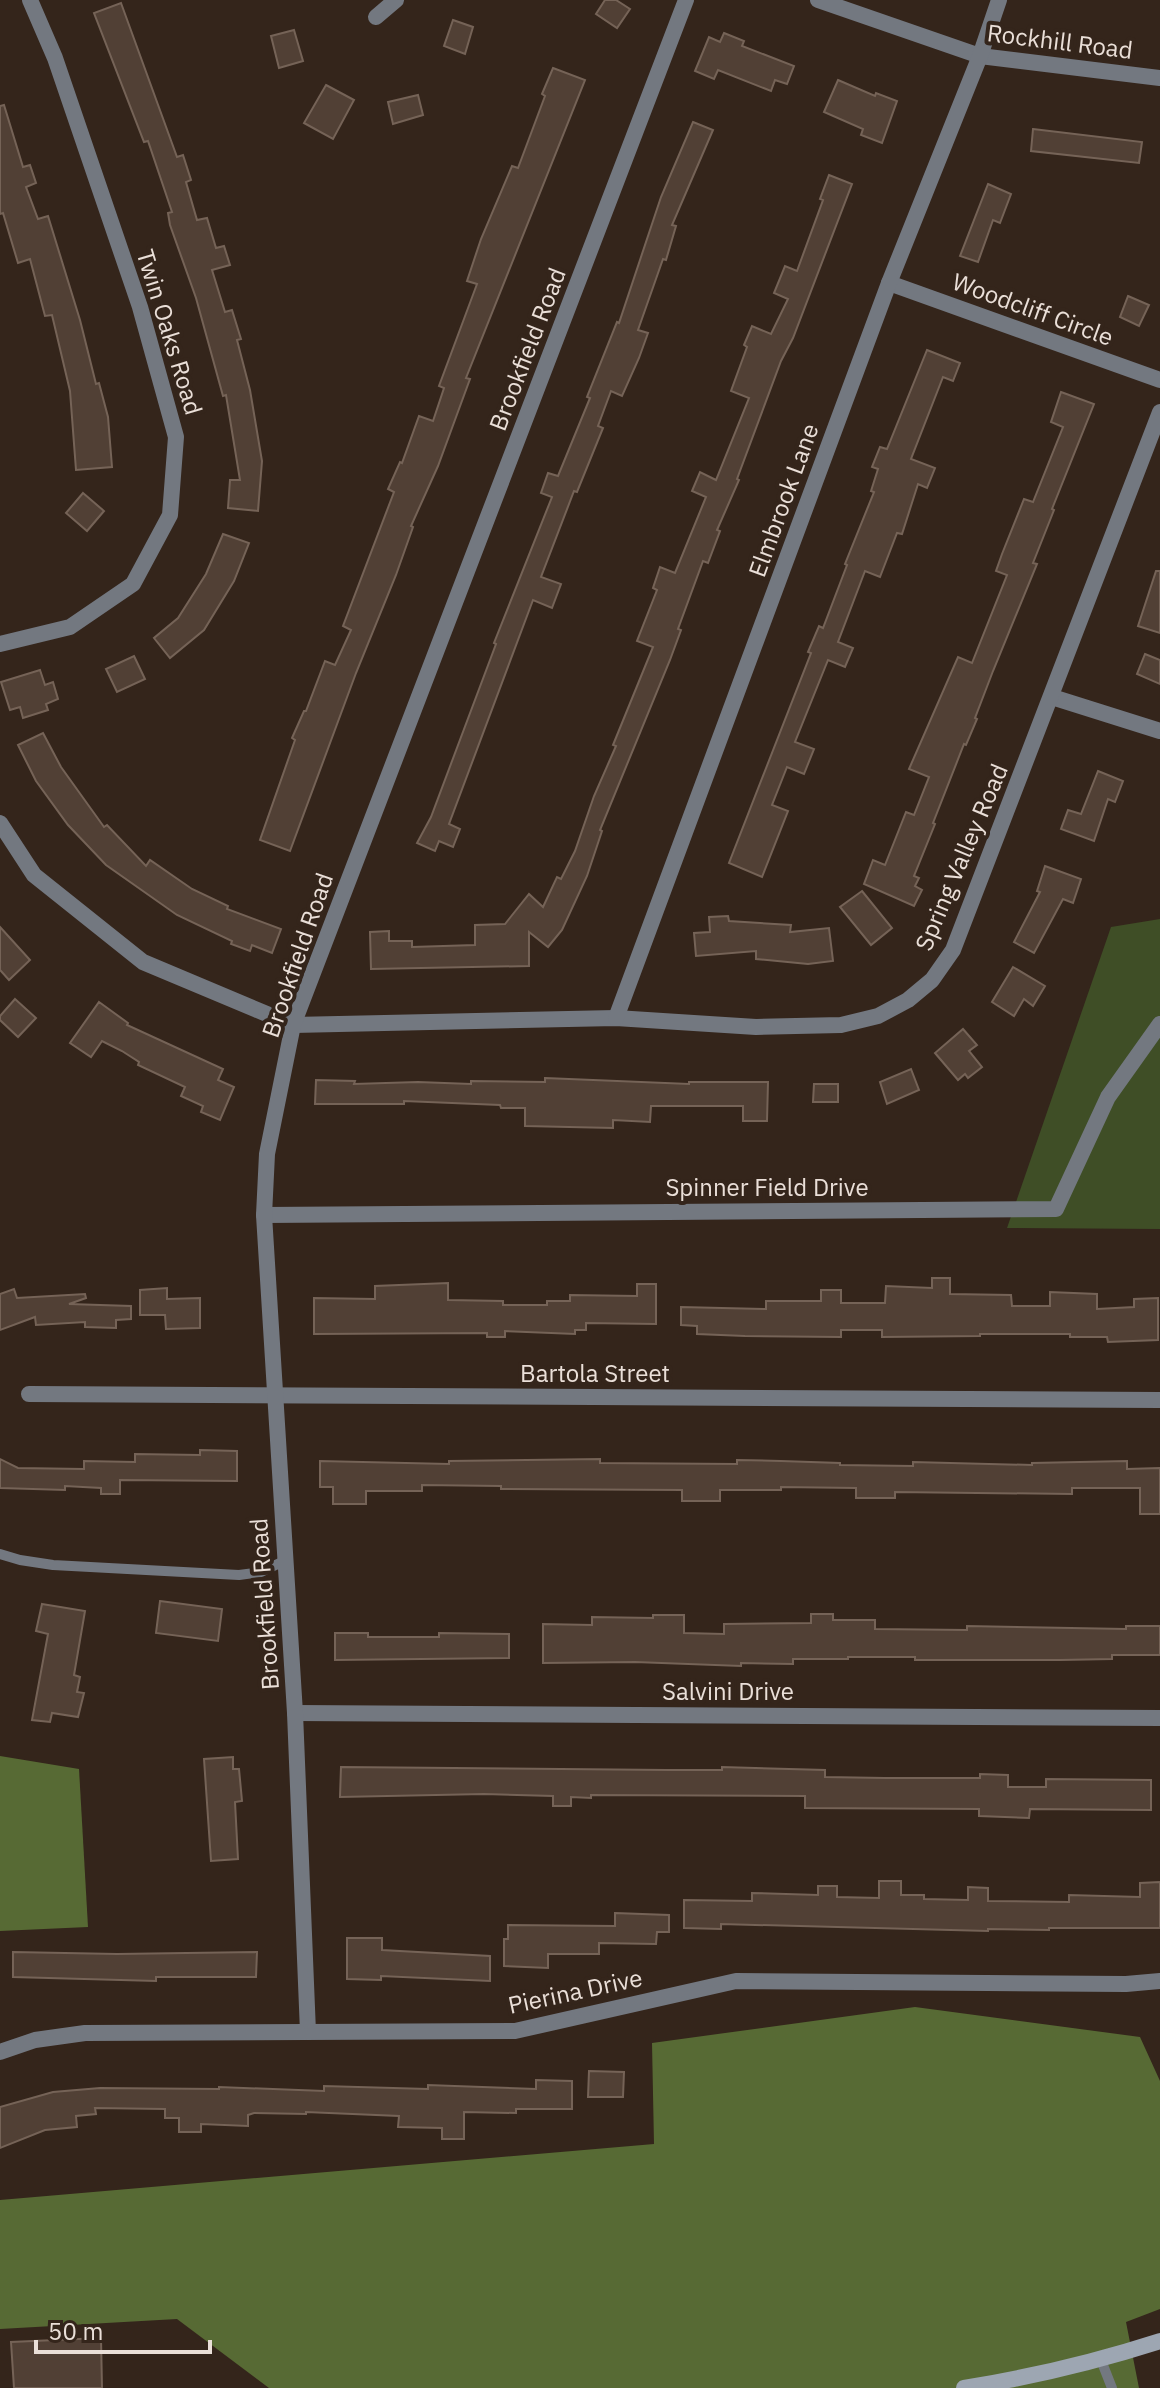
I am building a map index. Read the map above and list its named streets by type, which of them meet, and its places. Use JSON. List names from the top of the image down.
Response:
{
  "streets": {
    "street": [
      "Rockhill Road",
      "Woodcliff Circle",
      "Twin Oaks Road",
      "Brookfield Road",
      "Elmbrook Lane",
      "Spring Valley Road",
      "Spinner Field Drive",
      "Bartola Street",
      "Salvini Drive",
      "Pierina Drive"
    ]
  },
  "crossings": [
    ["Rockhill Road", "Elmbrook Lane"],
    ["Woodcliff Circle", "Elmbrook Lane"],
    ["Brookfield Road", "Spring Valley Road"],
    ["Brookfield Road", "Spinner Field Drive"],
    ["Brookfield Road", "Bartola Street"],
    ["Brookfield Road", "Salvini Drive"],
    ["Brookfield Road", "Pierina Drive"],
    ["Elmbrook Lane", "Spring Valley Road"]
  ],
  "scale_bar": "50 m"
}
